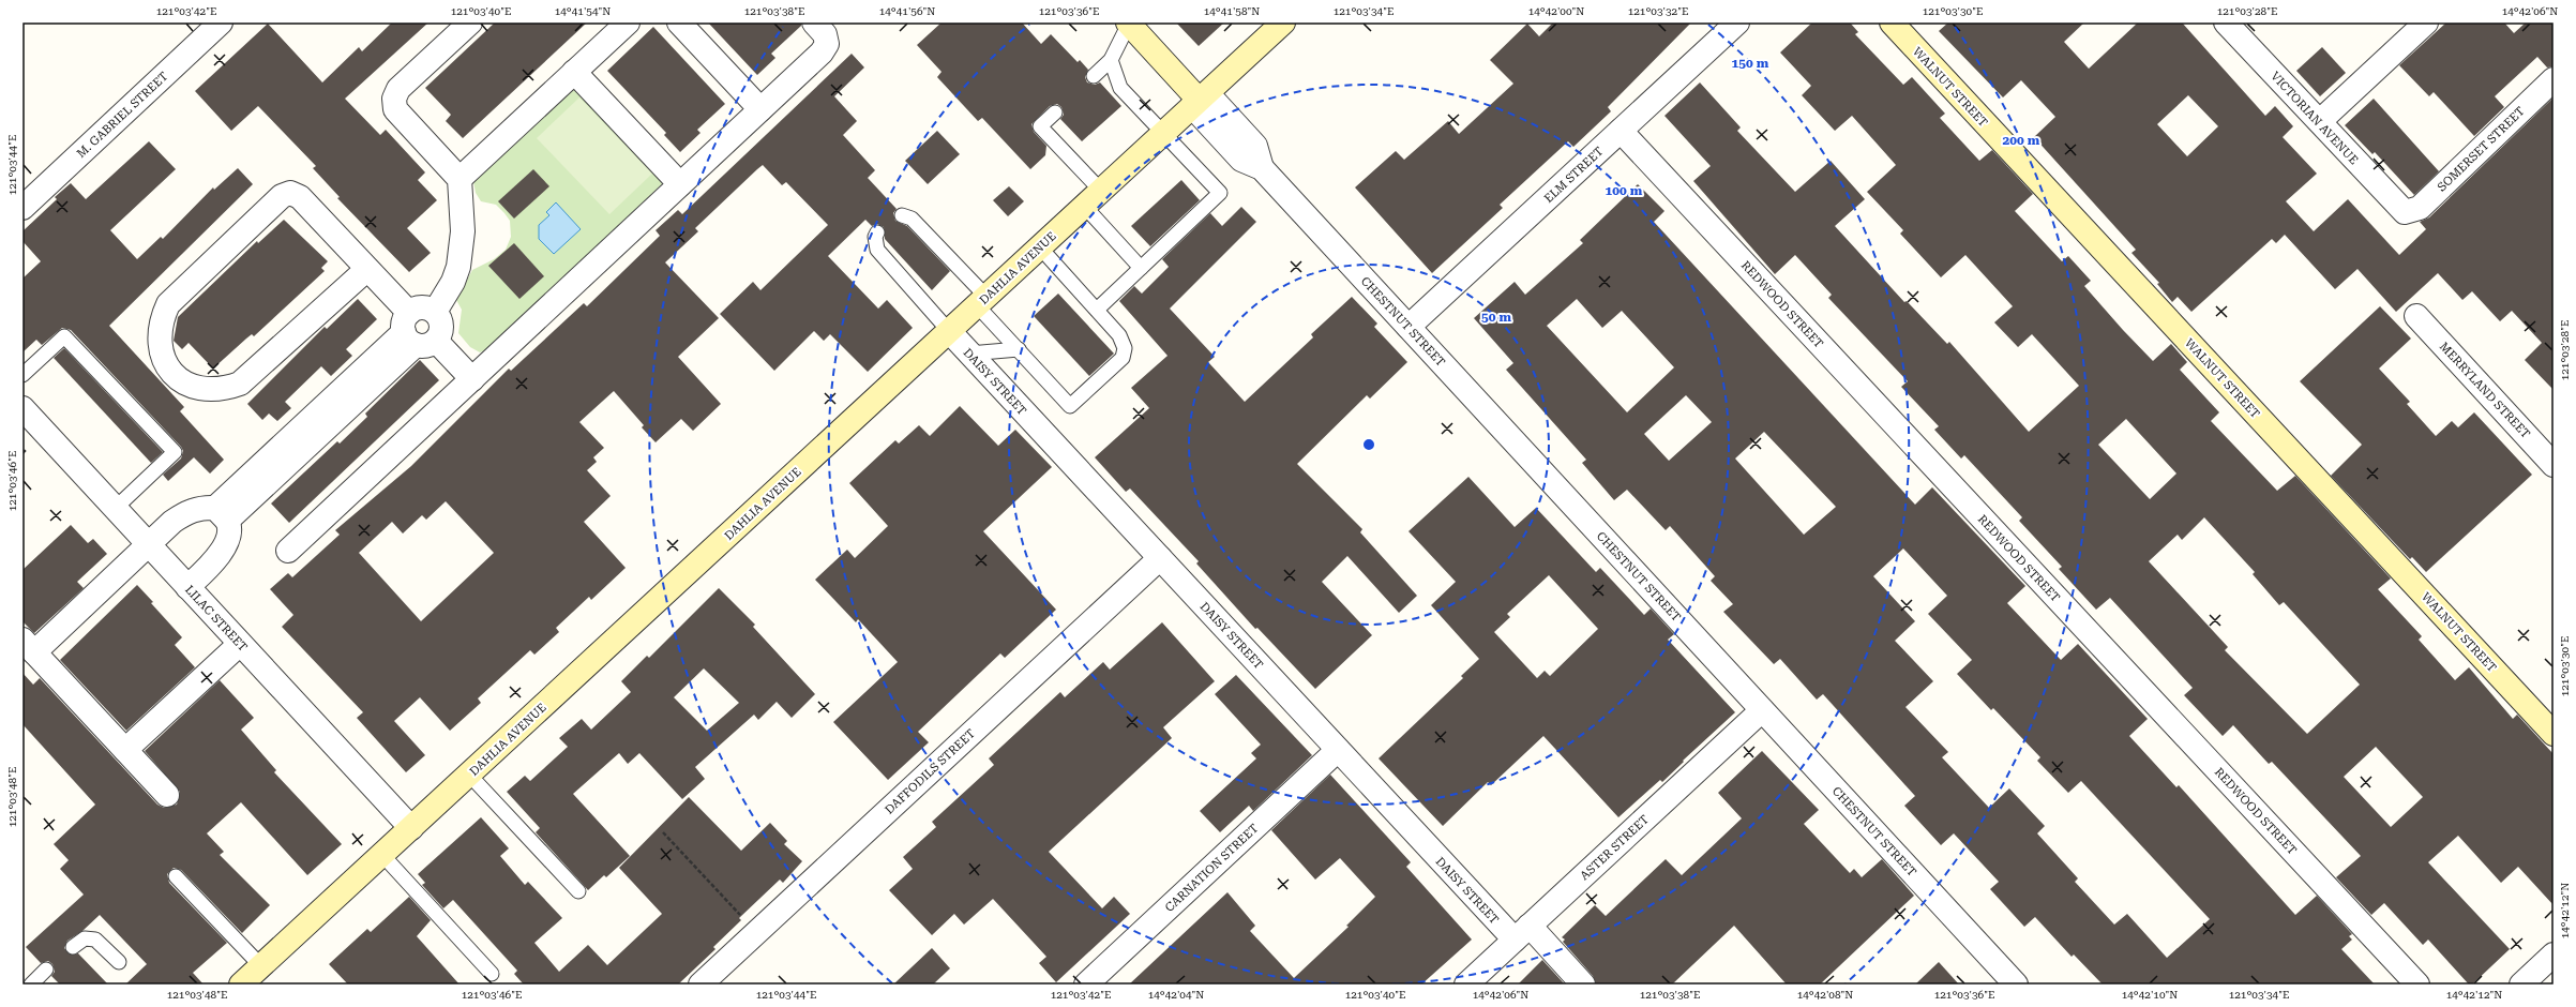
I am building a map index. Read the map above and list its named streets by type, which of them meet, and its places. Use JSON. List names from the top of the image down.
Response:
{
  "streets": {
    "street": [
      "WALNUT STREET",
      "M. GABRIEL STREET",
      "VICTORIAN AVENUE",
      "SOMERSET STREET",
      "ELM STREET",
      "DAHLIA AVENUE",
      "REDWOOD STREET",
      "CHESTNUT STREET",
      "DAISY STREET",
      "MERRYLAND STREET",
      "LILAC STREET",
      "DAFFODILS STREET",
      "ASTER STREET",
      "CARNATION STREET"
    ]
  },
  "crossings": [
    ["VICTORIAN AVENUE", "SOMERSET STREET"],
    ["ELM STREET", "REDWOOD STREET"],
    ["ELM STREET", "CHESTNUT STREET"],
    ["DAHLIA AVENUE", "CHESTNUT STREET"],
    ["DAHLIA AVENUE", "DAISY STREET"],
    ["DAHLIA AVENUE", "LILAC STREET"],
    ["CHESTNUT STREET", "ASTER STREET"],
    ["DAISY STREET", "DAFFODILS STREET"],
    ["DAISY STREET", "ASTER STREET"],
    ["DAISY STREET", "CARNATION STREET"]
  ],
  "coordinates": [
    "121°03'42\"E",
    "121°03'40\"E",
    "14°41'54\"N",
    "121°03'38\"E",
    "14°41'56\"N",
    "121°03'36\"E",
    "14°41'58\"N",
    "121°03'34\"E",
    "14°42'00\"N",
    "121°03'32\"E",
    "121°03'30\"E",
    "121°03'28\"E",
    "14°42'06\"N",
    "121°03'44\"E",
    "121°03'46\"E",
    "121°03'48\"E",
    "14°42'12\"N",
    "14°42'04\"N",
    "14°42'08\"N",
    "14°42'10\"N"
  ],
  "rings": [
    "150 m",
    "200 m",
    "100 m",
    "50 m"
  ]
}
